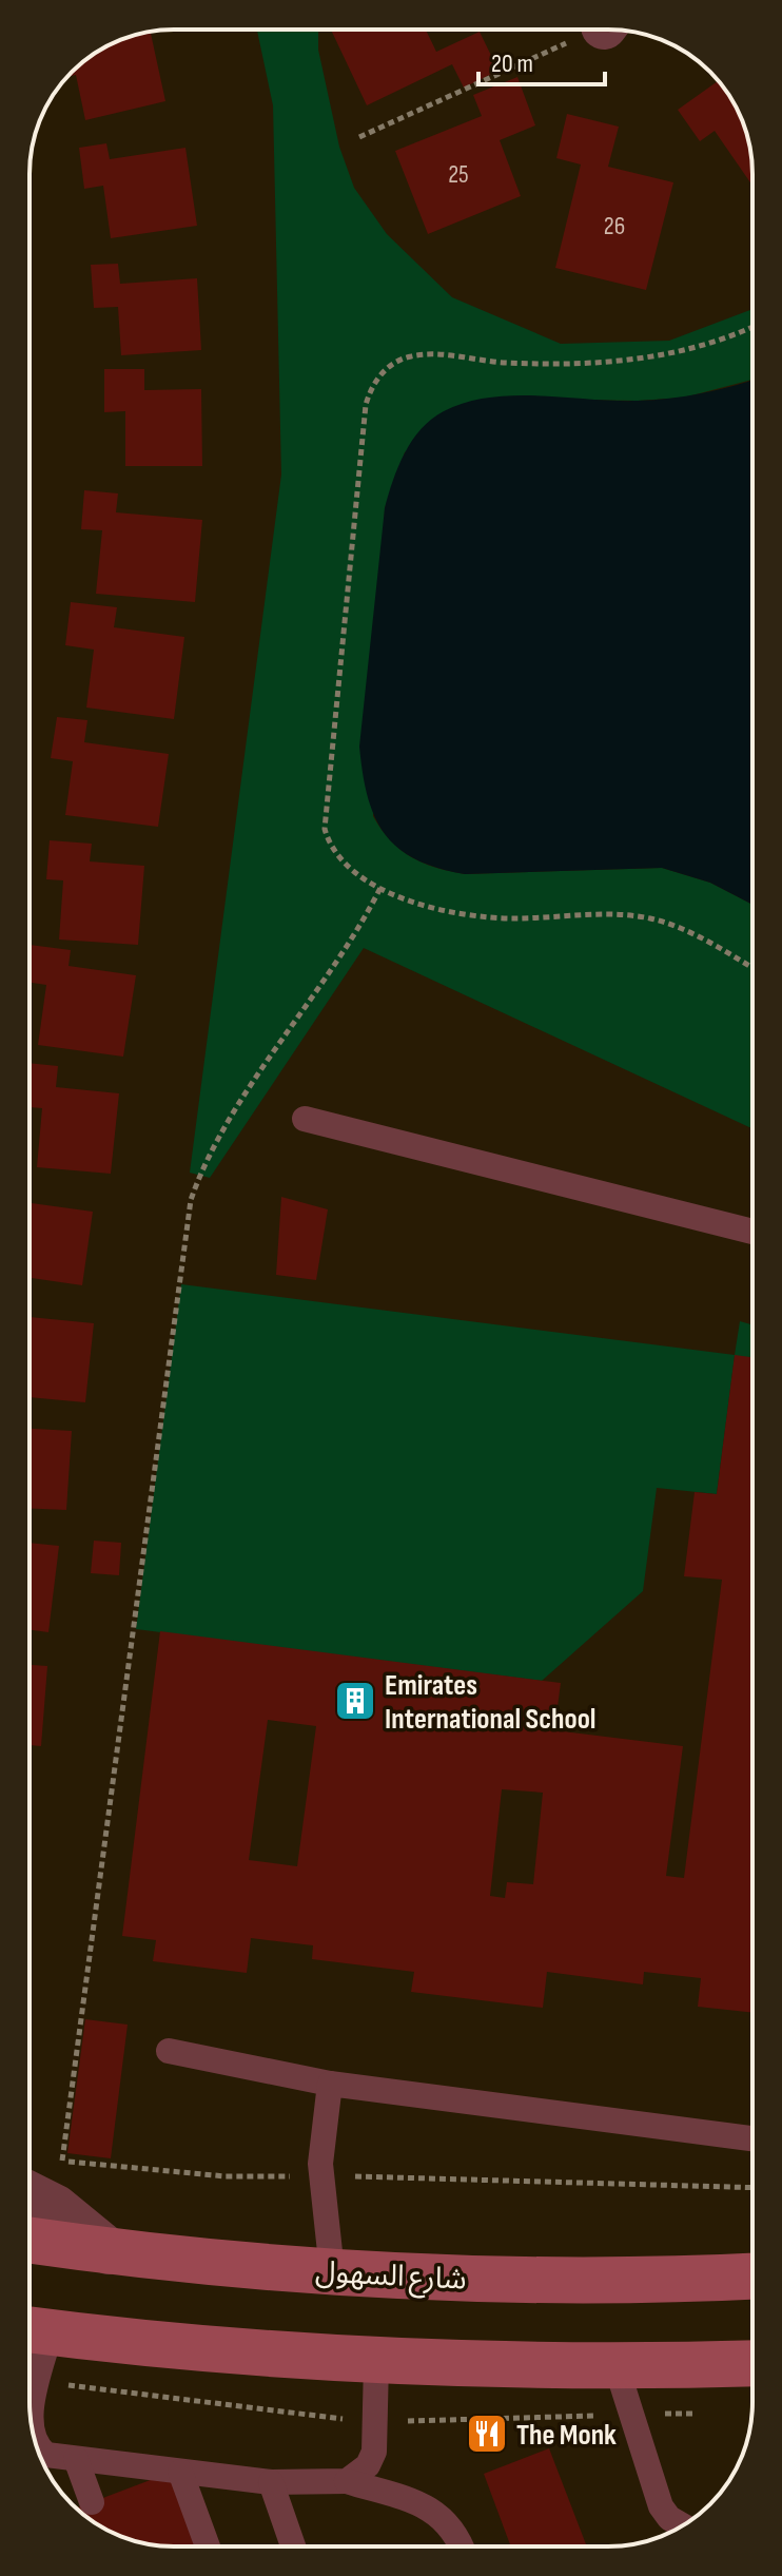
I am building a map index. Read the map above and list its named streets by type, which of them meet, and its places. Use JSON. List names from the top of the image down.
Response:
{
  "streets": {
    "main road": ["شارع السهول"]
  },
  "places": {
    "building": ["Emirates International School"],
    "restaurant": ["The Monk"]
  },
  "house_numbers": ["25", "26"],
  "scale_bar": "20 m"
}
